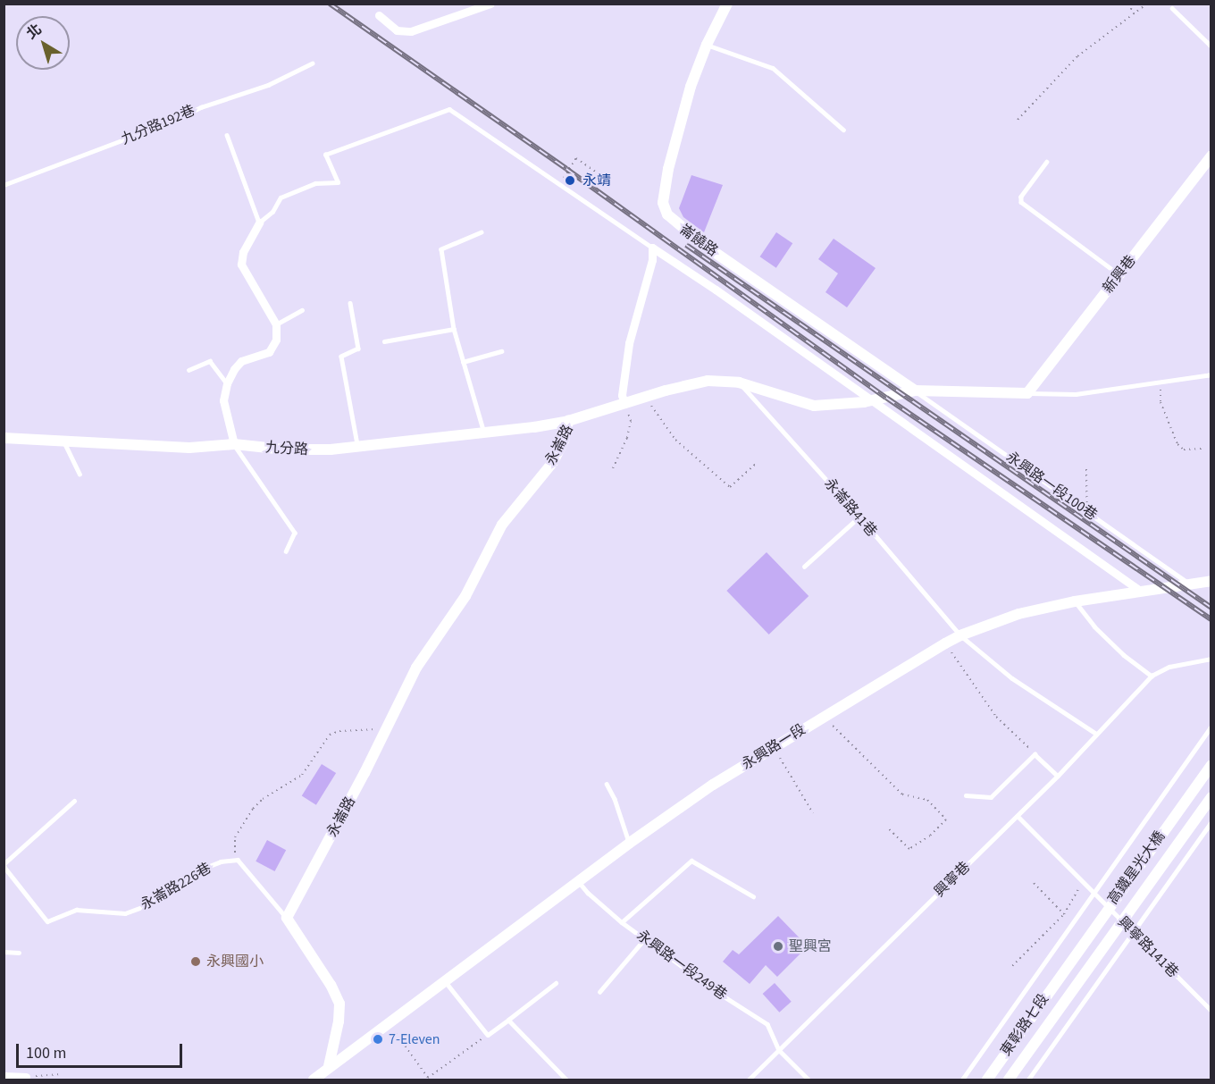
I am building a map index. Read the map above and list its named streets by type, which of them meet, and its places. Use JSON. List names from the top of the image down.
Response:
{
  "streets": {
    "street": [
      "崙饒路",
      "新興巷",
      "永崙路",
      "九分路",
      "永興路一段",
      "高鐵星光大橋",
      "東彰路七段"
    ],
    "lane": [
      "九分路192巷",
      "永興路一段100巷",
      "永崙路41巷",
      "興寧巷",
      "永崙路226巷",
      "興寧路141巷",
      "永興路一段249巷"
    ]
  },
  "crossings": [
    ["崙饒路", "永崙路"],
    ["崙饒路", "永興路一段100巷"],
    ["新興巷", "永崙路"],
    ["永崙路", "九分路"],
    ["永崙路", "永興路一段100巷"],
    ["永崙路", "永崙路41巷"],
    ["永興路一段100巷", "永興路一段"],
    ["永崙路41巷", "永興路一段"],
    ["永崙路41巷", "興寧巷"],
    ["永興路一段", "永興路一段249巷"],
    ["高鐵星光大橋", "東彰路七段"],
    ["興寧巷", "興寧路141巷"],
    ["興寧巷", "永興路一段249巷"]
  ],
  "places": [
    "永靖",
    "聖興宮",
    "永興國小",
    "7-Eleven"
  ],
  "scale_bar": "100 m",
  "north": "top left"
}
